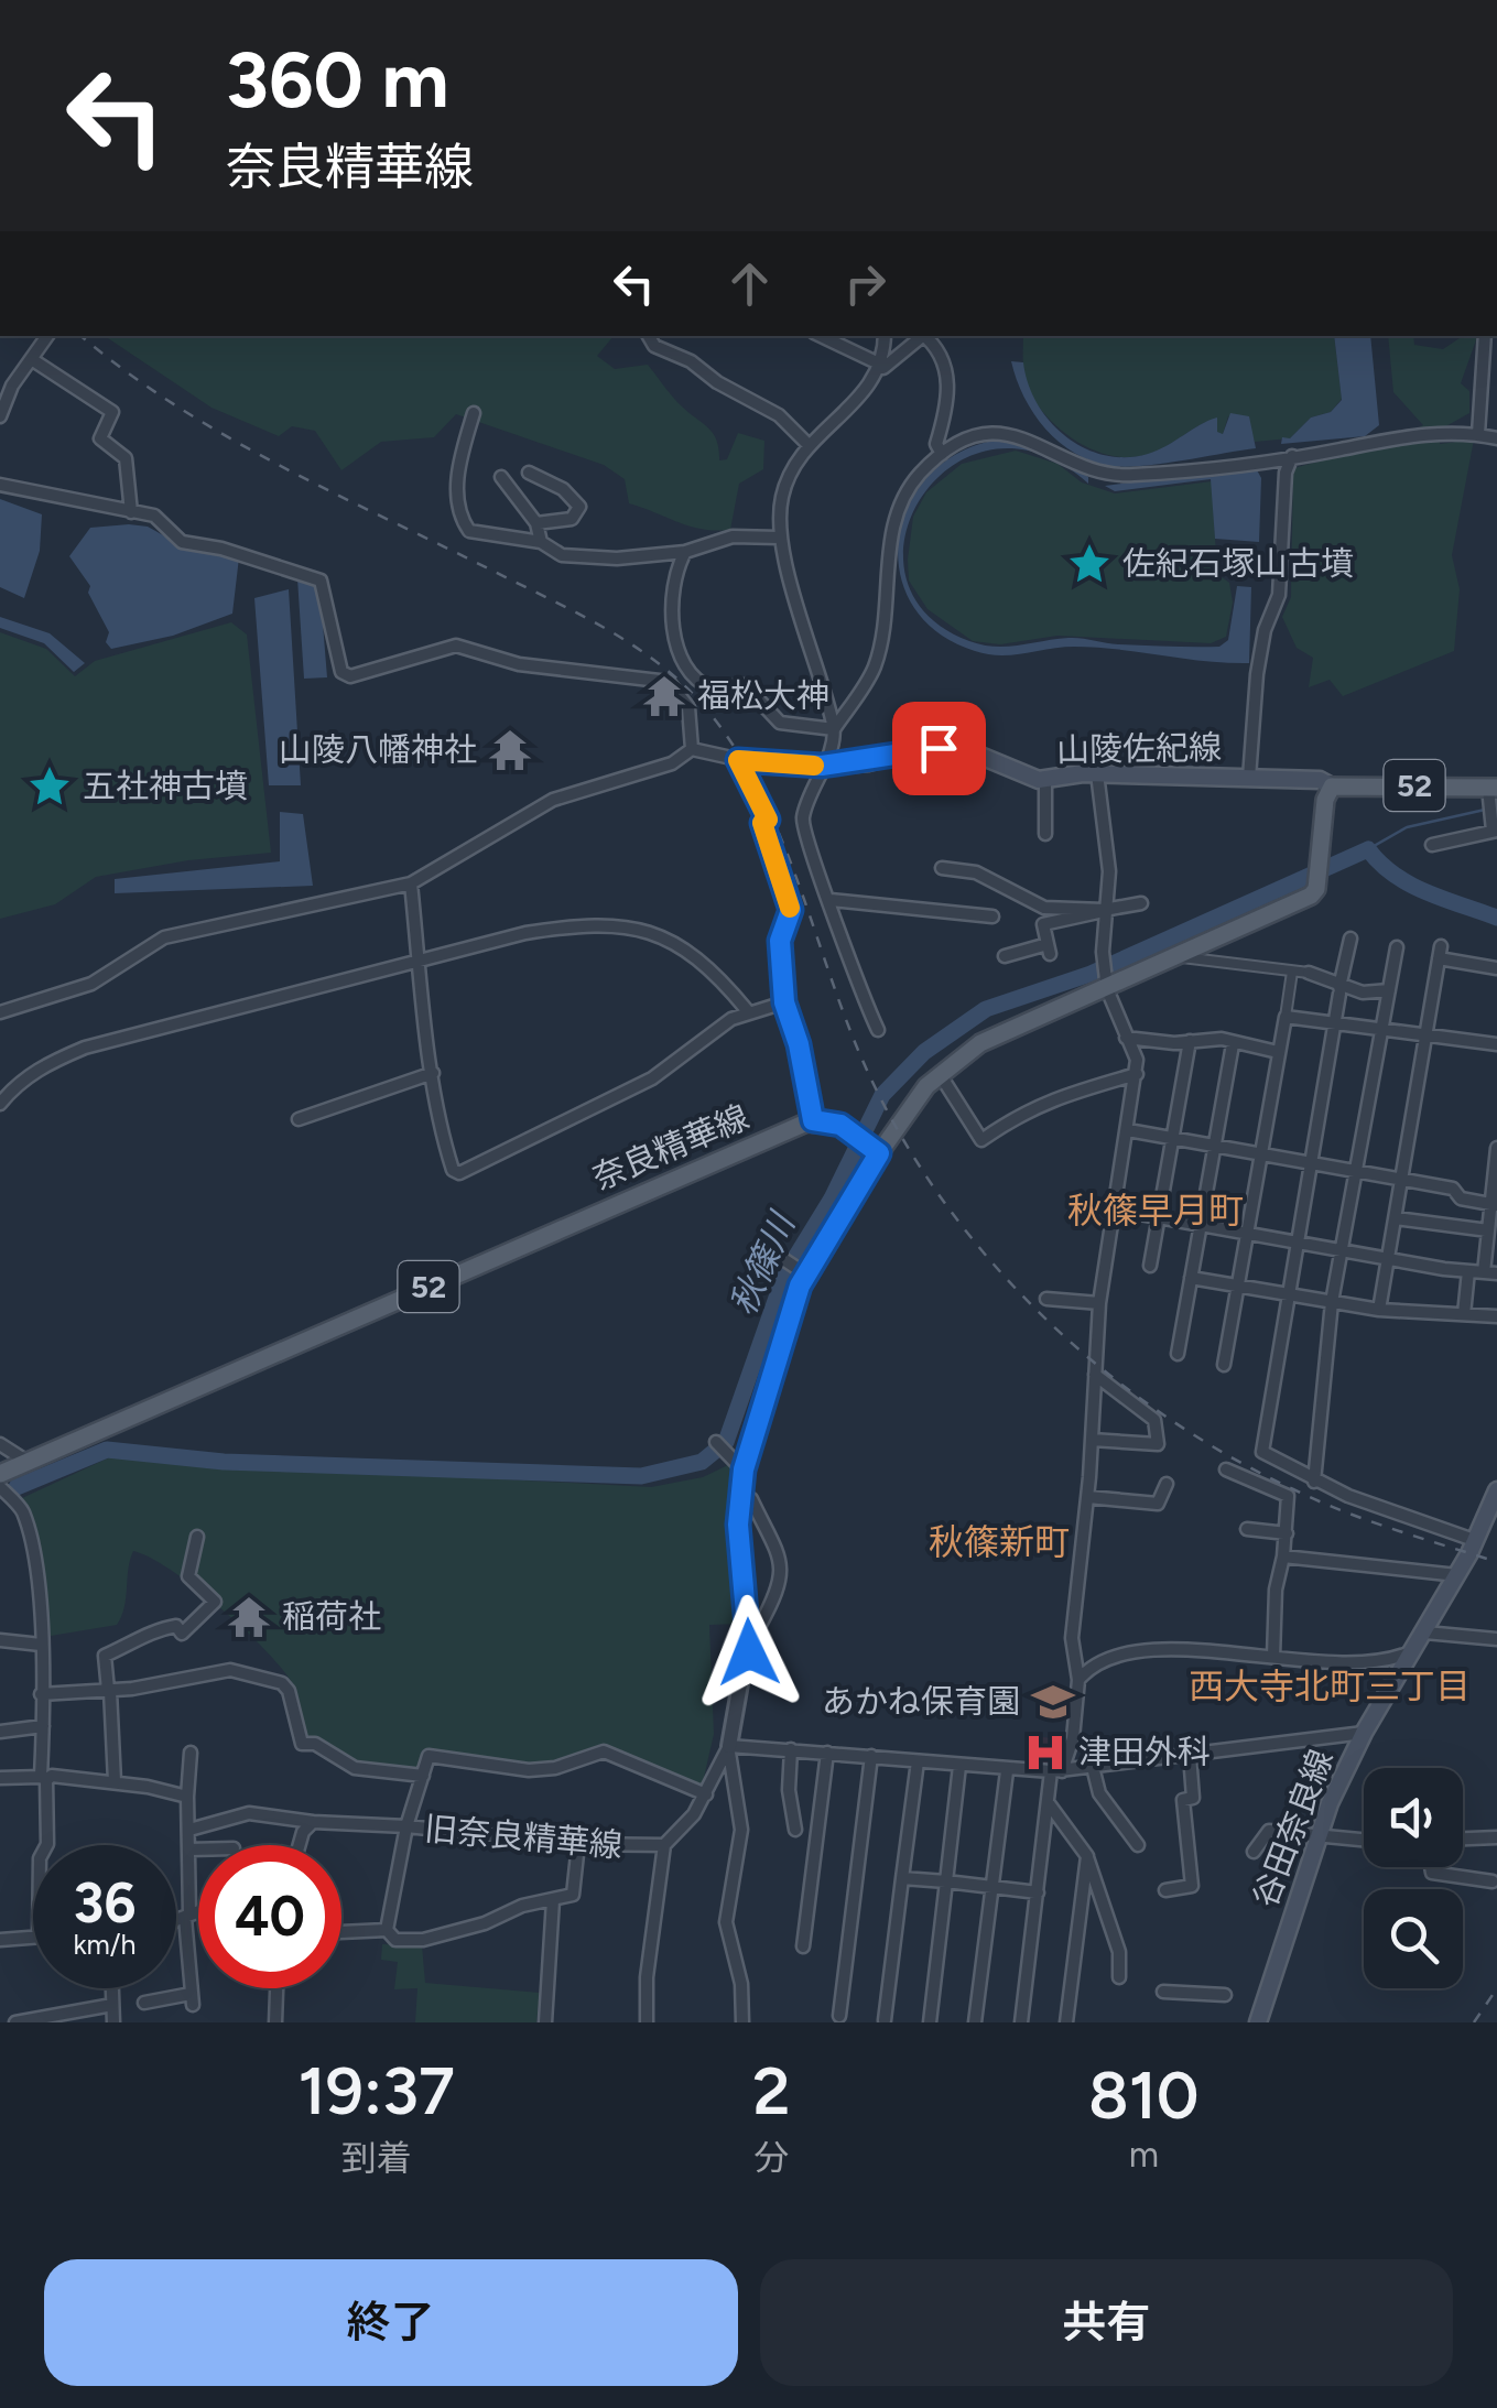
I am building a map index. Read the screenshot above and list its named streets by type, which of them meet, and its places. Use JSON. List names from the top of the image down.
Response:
{
  "streets": {
    "main road": [
      "山陵佐紀線",
      "52",
      "奈良精華線",
      "谷田奈良線"
    ],
    "street": ["旧奈良精華線"]
  },
  "crossings": [
    ["山陵佐紀線", "52"]
  ],
  "districts": ["秋篠早月町", "秋篠新町", "西大寺北町三丁目"],
  "water": ["秋篠川"],
  "places": {
    "place": ["佐紀石塚山古墳", "五社神古墳"],
    "temple": ["福松大神", "山陵八幡神社", "稲荷社"],
    "school or university": ["あかね保育園"],
    "hospital": ["津田外科"]
  },
  "page": {
    "turn": ["360 m", "奈良精華線"],
    "speed": "36 km/h",
    "limit": "40",
    "eta": [
      "19:37",
      "到着",
      "2",
      "分",
      "810",
      "m"
    ],
    "buttons": ["終了", "共有"]
  }
}
